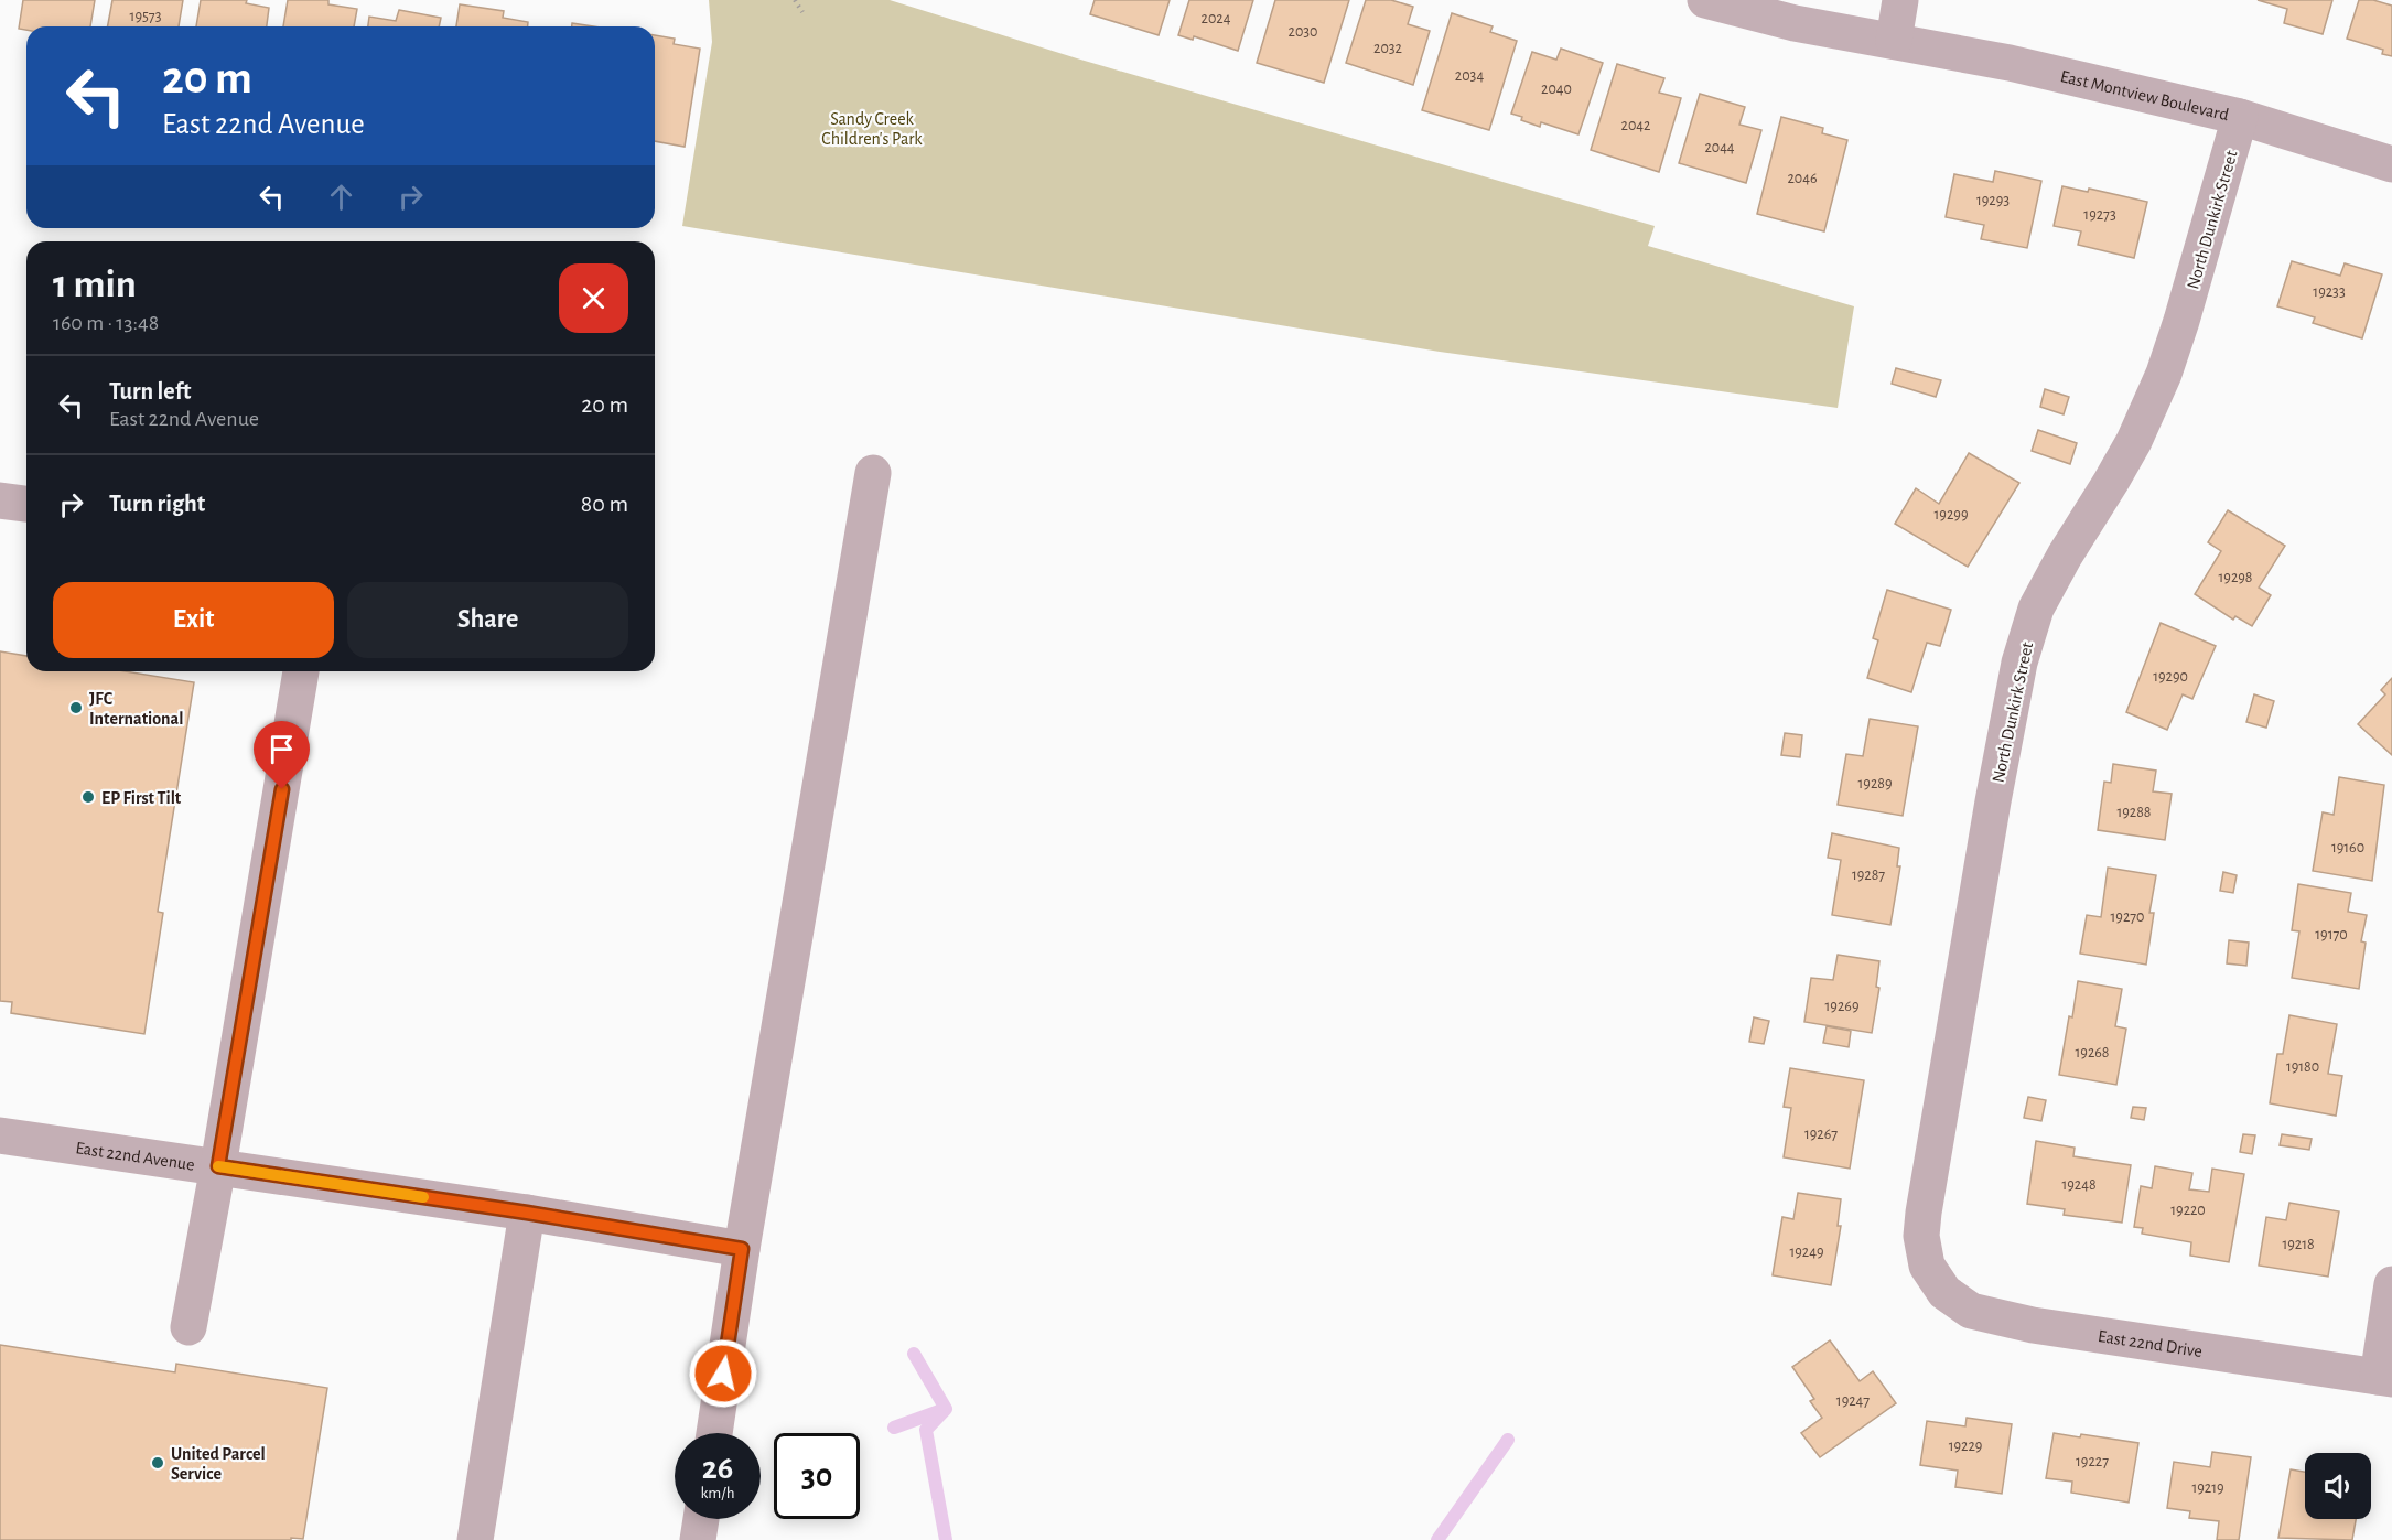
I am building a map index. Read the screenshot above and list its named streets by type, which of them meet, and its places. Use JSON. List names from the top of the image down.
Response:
{
  "streets": {
    "street": [
      "East Montview Boulevard",
      "North Dunkirk Street",
      "East 22nd Avenue",
      "East 22nd Drive"
    ]
  },
  "crossings": [
    ["East Montview Boulevard", "North Dunkirk Street"],
    ["North Dunkirk Street", "East 22nd Drive"]
  ],
  "parks": ["Sandy Creek Children's Park"],
  "places": ["JFC International", "EP First Tilt", "United Parcel Service"],
  "house_numbers": [
    "19573",
    "2024",
    "2030",
    "2032",
    "2034",
    "2040",
    "2042",
    "2044",
    "2046",
    "19293",
    "19273",
    "19233",
    "19299",
    "19298",
    "19290",
    "19289",
    "19288",
    "19160",
    "19287",
    "19270",
    "19170",
    "19269",
    "19268",
    "19180",
    "19267",
    "19248",
    "19220",
    "19218",
    "19249",
    "19247",
    "19229",
    "19227",
    "19219"
  ],
  "page": {
    "turn": ["20 m", "East 22nd Avenue"],
    "heading": ["1 min", "160 m · 13:48"],
    "list": [
      {
        "name": "Turn left",
        "note": "East 22nd Avenue",
        "value": "20 m"
      },
      {
        "name": "Turn right",
        "value": "80 m"
      }
    ],
    "buttons": ["Exit", "Share"],
    "speed": "26 km/h",
    "limit": "30"
  }
}
